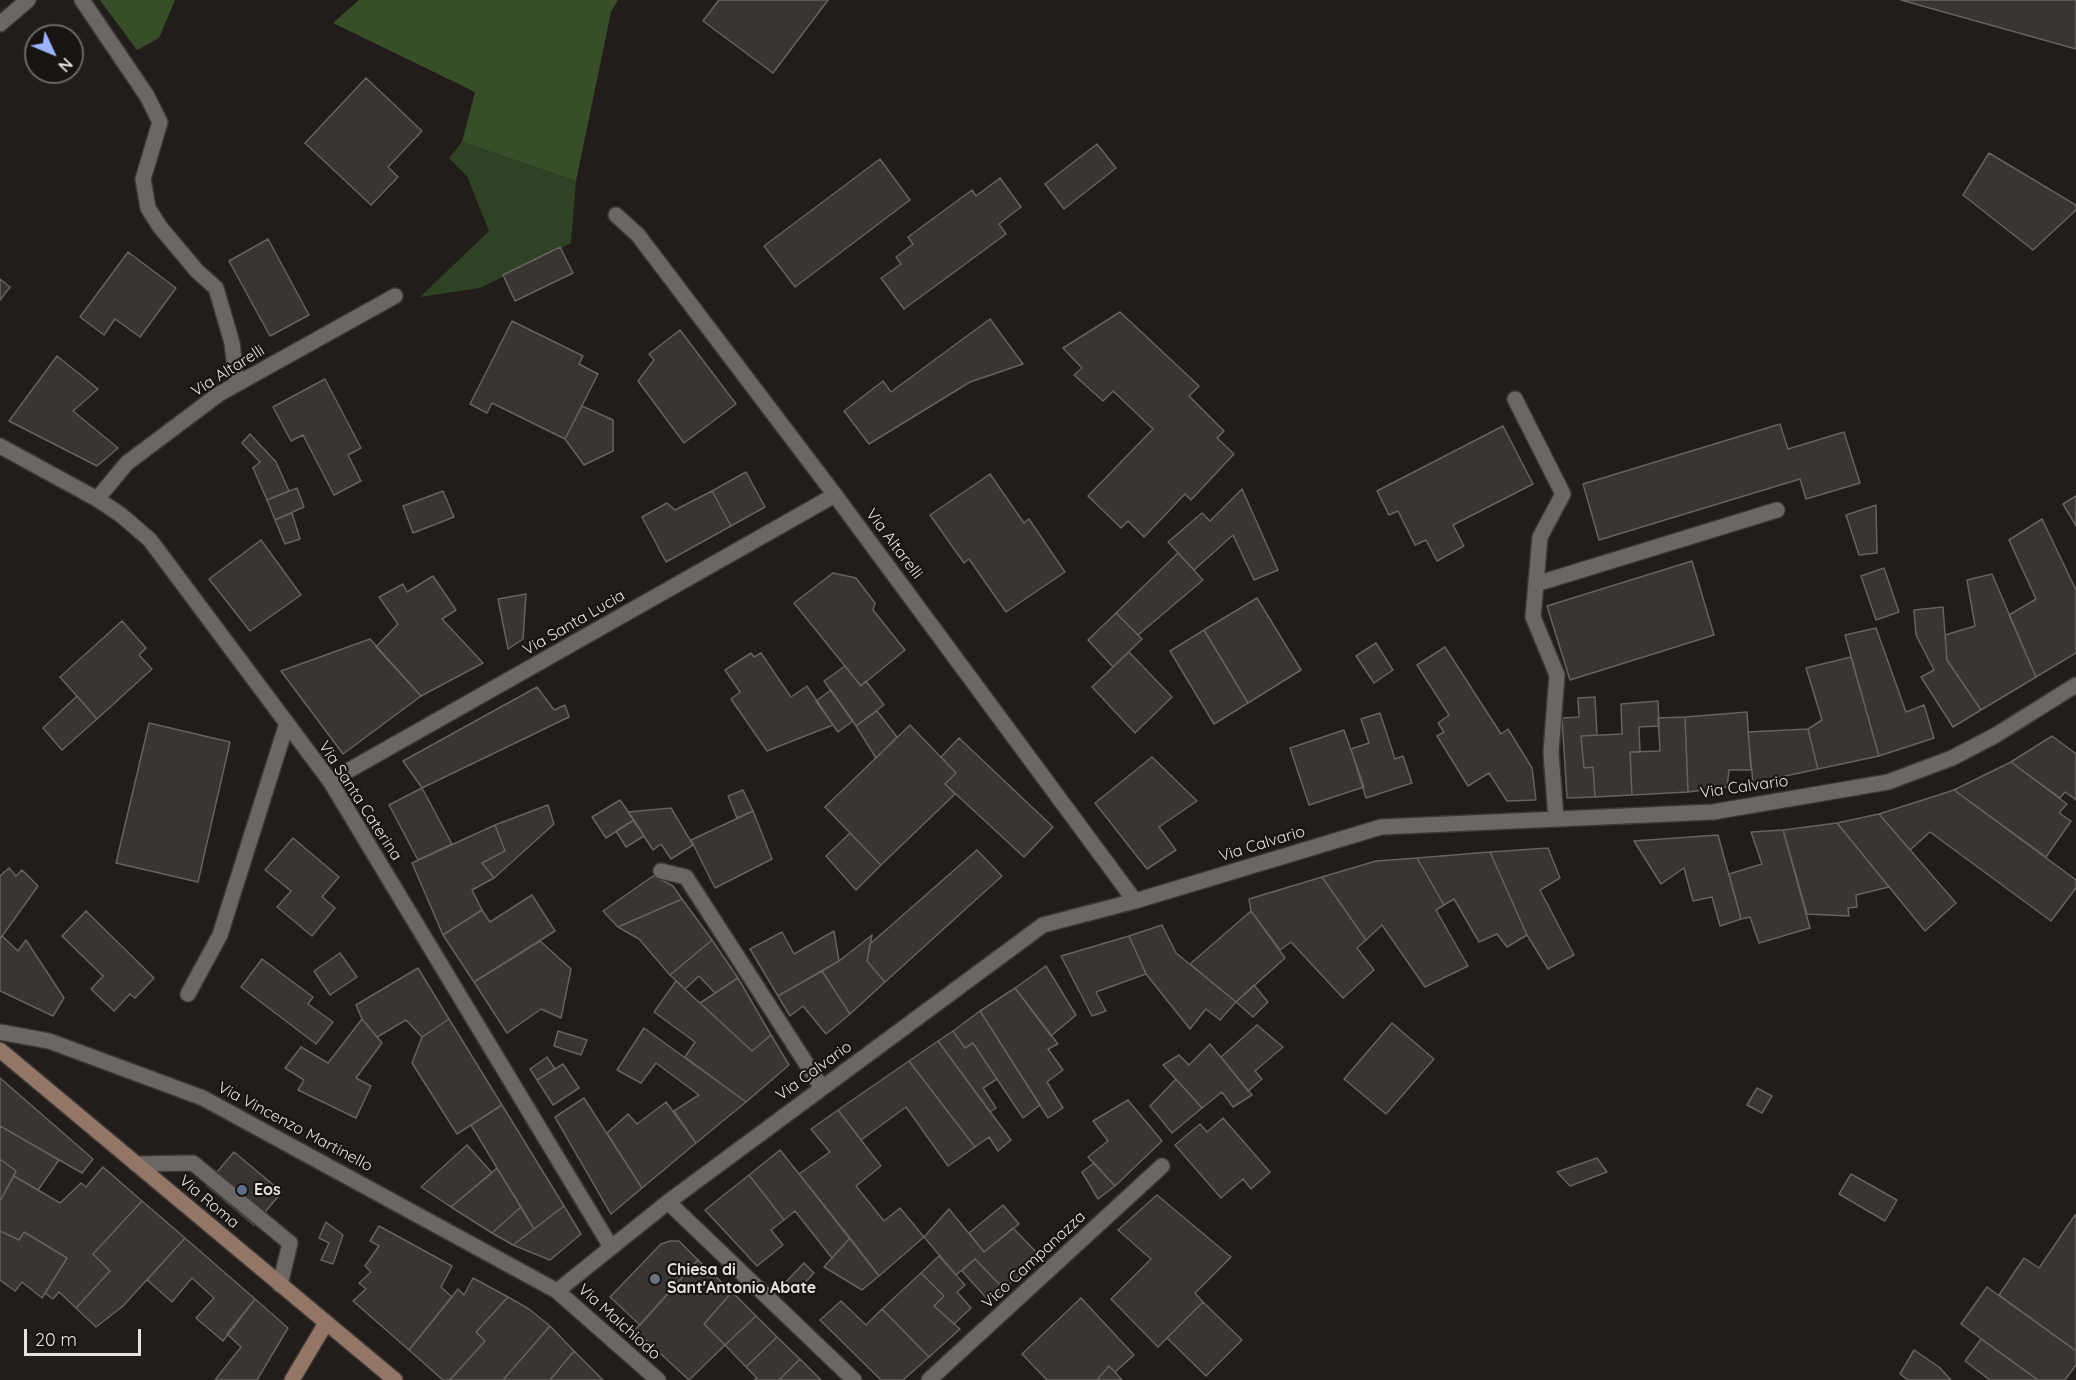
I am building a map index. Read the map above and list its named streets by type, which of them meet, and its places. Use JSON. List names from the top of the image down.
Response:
{
  "streets": {
    "street": [
      "Via Altarelli",
      "Via Santa Lucia",
      "Via Calvario",
      "Via Santa Caterina",
      "Via Vincenzo Martinello",
      "Via Roma",
      "Vico Campanazza",
      "Via Malchiodo"
    ]
  },
  "crossings": [
    ["Via Altarelli", "Via Santa Lucia"],
    ["Via Altarelli", "Via Calvario"],
    ["Via Altarelli", "Via Santa Caterina"],
    ["Via Santa Lucia", "Via Santa Caterina"],
    ["Via Calvario", "Via Santa Caterina"],
    ["Via Calvario", "Via Vincenzo Martinello"],
    ["Via Calvario", "Via Malchiodo"],
    ["Via Vincenzo Martinello", "Via Malchiodo"]
  ],
  "places": ["Eos", "Chiesa di Sant'Antonio Abate"],
  "scale_bar": "20 m",
  "north": "bottom right"
}
